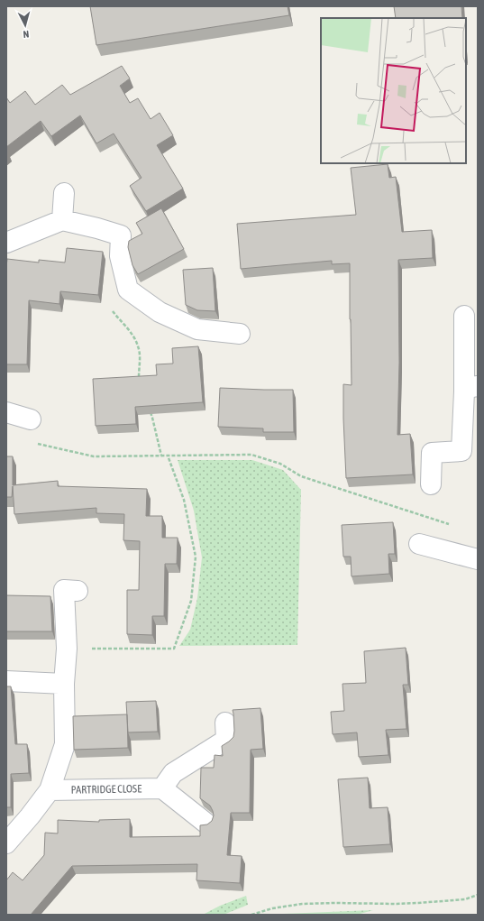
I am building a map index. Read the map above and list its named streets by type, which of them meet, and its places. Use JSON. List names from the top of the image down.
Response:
{
  "streets": {
    "street": ["PARTRIDGE CLOSE"]
  },
  "north": "bottom"
}
